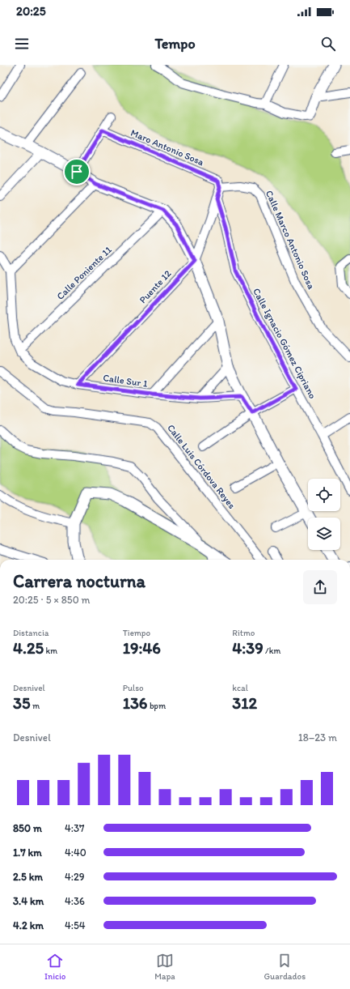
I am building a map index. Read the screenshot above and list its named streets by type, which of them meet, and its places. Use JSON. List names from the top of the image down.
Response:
{
  "streets": {
    "street": [
      "Maro Antonio Sosa",
      "Calle Marco Antonio Sosa",
      "Calle Poniente 11",
      "Puente 12",
      "Calle Ignacio Gómez Cipriano",
      "Calle Sur 1",
      "Calle Luis Córdova Reyes"
    ]
  },
  "crossings": [
    ["Maro Antonio Sosa", "Calle Marco Antonio Sosa"],
    ["Maro Antonio Sosa", "Puente 12"],
    ["Calle Marco Antonio Sosa", "Puente 12"],
    ["Calle Poniente 11", "Calle Sur 1"],
    ["Puente 12", "Calle Ignacio Gómez Cipriano"],
    ["Puente 12", "Calle Sur 1"]
  ],
  "page": {
    "status": "20:25",
    "header": "Tempo",
    "heading": ["Carrera nocturna", "20:25 · 5 × 850 m"],
    "stats": [
      ["Distancia", "4.25 km"],
      ["Tiempo", "19:46"],
      ["Ritmo", "4:39 /km"],
      ["Desnivel", "35 m"],
      ["Pulso", "136 bpm"],
      ["kcal", "312"]
    ],
    "chart": ["Desnivel", "18–23 m"],
    "list": [
      {
        "name": "850 m",
        "note": "4:37"
      },
      {
        "name": "1.7 km",
        "note": "4:40"
      },
      {
        "name": "2.5 km",
        "note": "4:29"
      },
      {
        "name": "3.4 km",
        "note": "4:36"
      },
      {
        "name": "4.2 km",
        "note": "4:54"
      }
    ],
    "tabs": ["Inicio", "Mapa", "Guardados"]
  }
}
